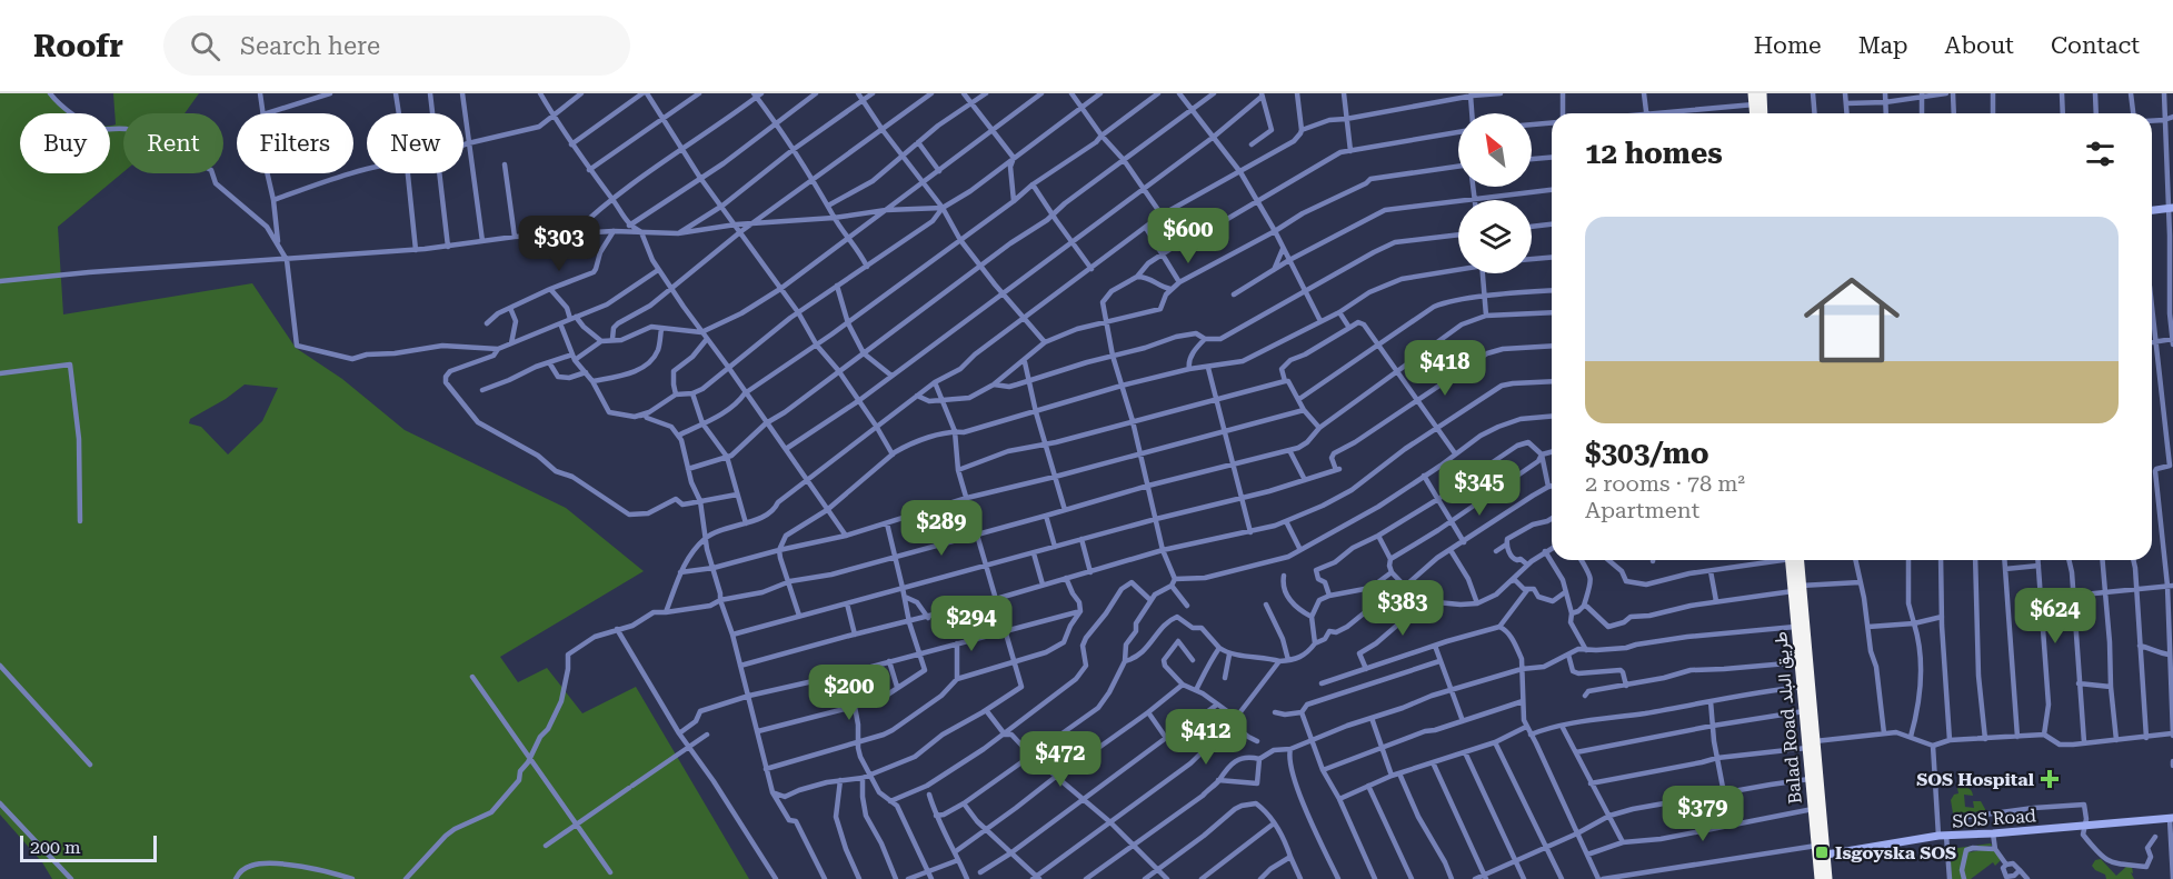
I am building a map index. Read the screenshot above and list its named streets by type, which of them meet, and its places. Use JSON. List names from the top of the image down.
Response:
{
  "streets": {
    "highway": ["Balad Road طريق البلد"],
    "street": ["SOS Road"]
  },
  "crossings": [
    ["Balad Road طريق البلد", "SOS Road"]
  ],
  "places": {
    "health": ["SOS Hospital"],
    "transit": ["Isgoyska SOS"]
  },
  "scale_bar": "200 m",
  "north": "top left",
  "page": {
    "header": "Roofr",
    "search": "Search here",
    "nav": [
      "Home",
      "Map",
      "About",
      "Contact"
    ],
    "chip": [
      "Buy",
      "Rent",
      "Filters",
      "New"
    ],
    "heading": "12 homes",
    "list": [
      {
        "name": "$303/mo",
        "note": "2 rooms · 78 m² · Apartment"
      }
    ],
    "price": [
      "$600",
      "$303",
      "$418",
      "$345",
      "$289",
      "$383",
      "$624",
      "$294",
      "$200",
      "$412",
      "$472",
      "$379"
    ],
    "scale": "200 m"
  }
}
